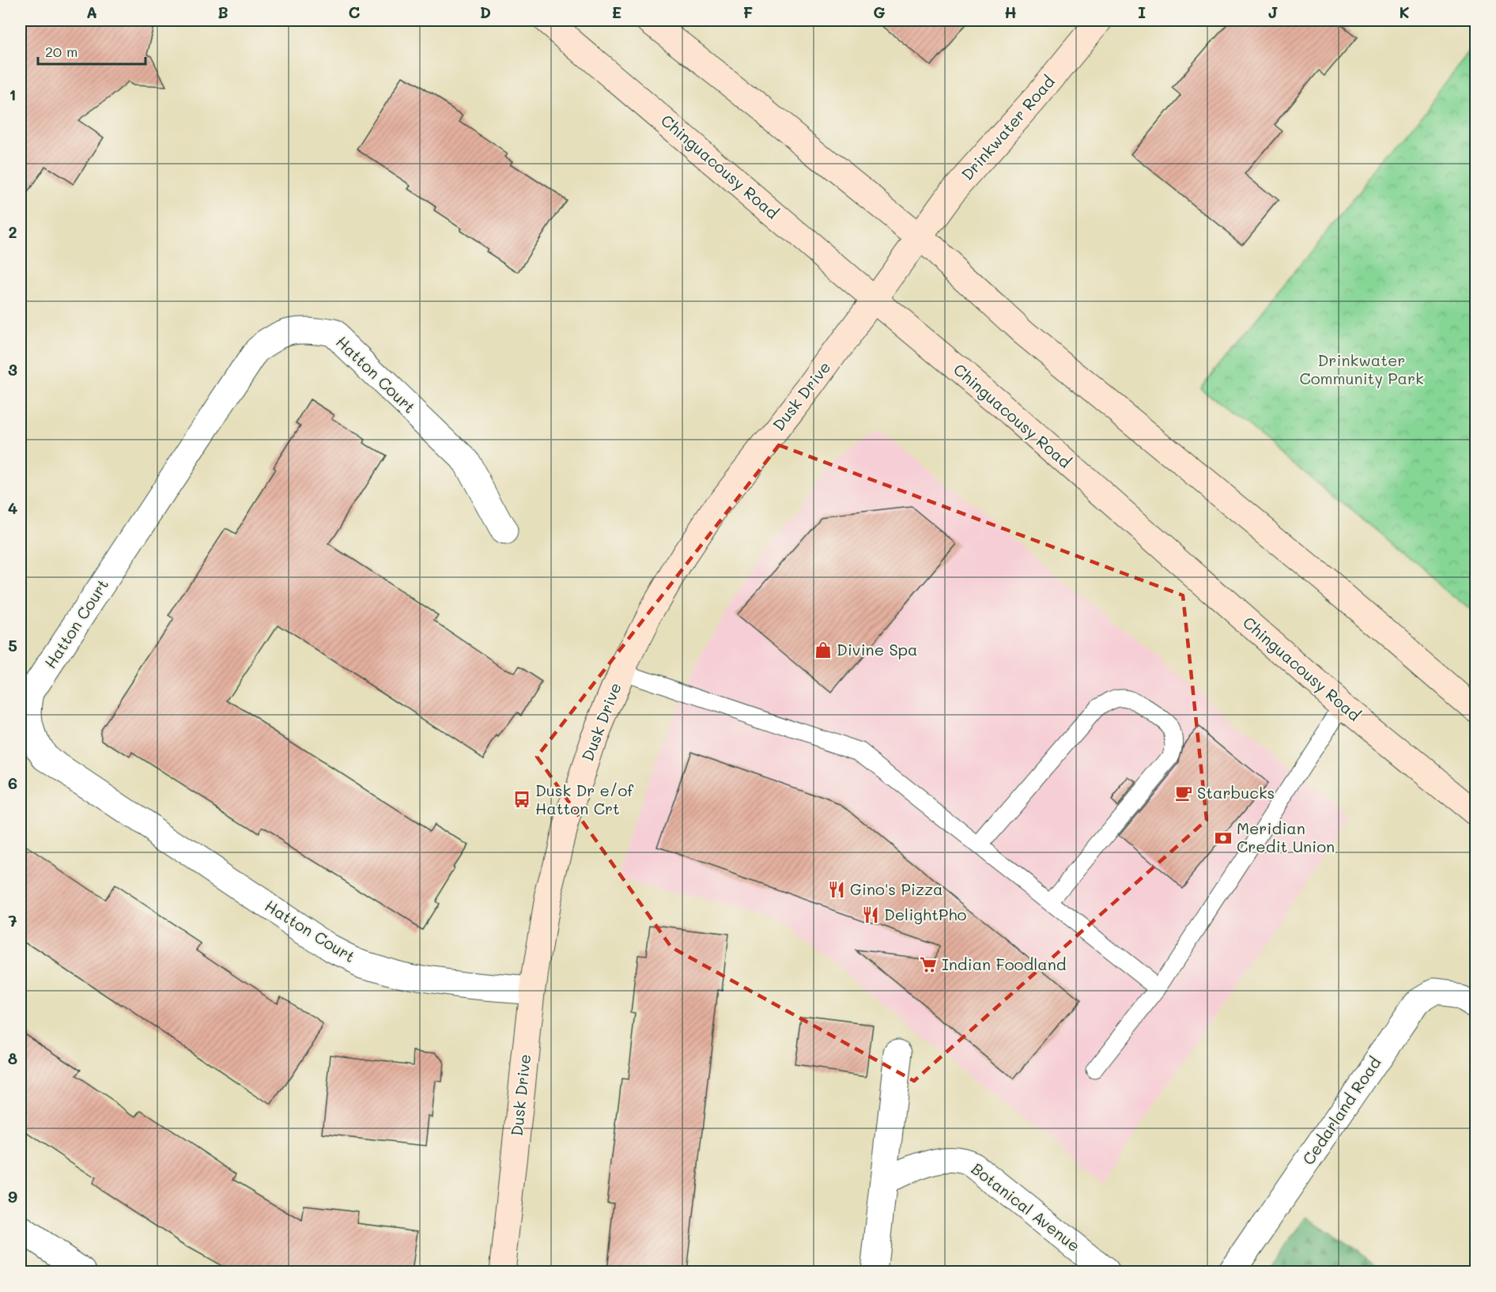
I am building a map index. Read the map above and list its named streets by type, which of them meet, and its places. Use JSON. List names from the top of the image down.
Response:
{
  "streets": {
    "main road": ["Drinkwater Road", "Chinguacousy Road", "Dusk Drive"],
    "street": ["Hatton Court", "Cedarland Road", "Botanical Avenue"]
  },
  "crossings": [
    ["Drinkwater Road", "Chinguacousy Road"],
    ["Drinkwater Road", "Dusk Drive"],
    ["Chinguacousy Road", "Dusk Drive"],
    ["Hatton Court", "Dusk Drive"]
  ],
  "parks": ["Drinkwater Community Park"],
  "places": {
    "shop": ["Divine Spa"],
    "cafe": ["Starbucks"],
    "bus stop": ["Dusk Dr e/of Hatton Crt"],
    "bank": ["Meridian Credit Union"],
    "restaurant": ["Gino's Pizza", "DelightPho"],
    "supermarket": ["Indian Foodland"]
  },
  "scale_bar": "20 m",
  "grid": {
    "columns": [
      "A",
      "B",
      "C",
      "D",
      "E",
      "F",
      "G",
      "H",
      "I",
      "J",
      "K"
    ],
    "rows": [
      "1",
      "2",
      "3",
      "4",
      "5",
      "6",
      "7",
      "8",
      "9"
    ]
  }
}
